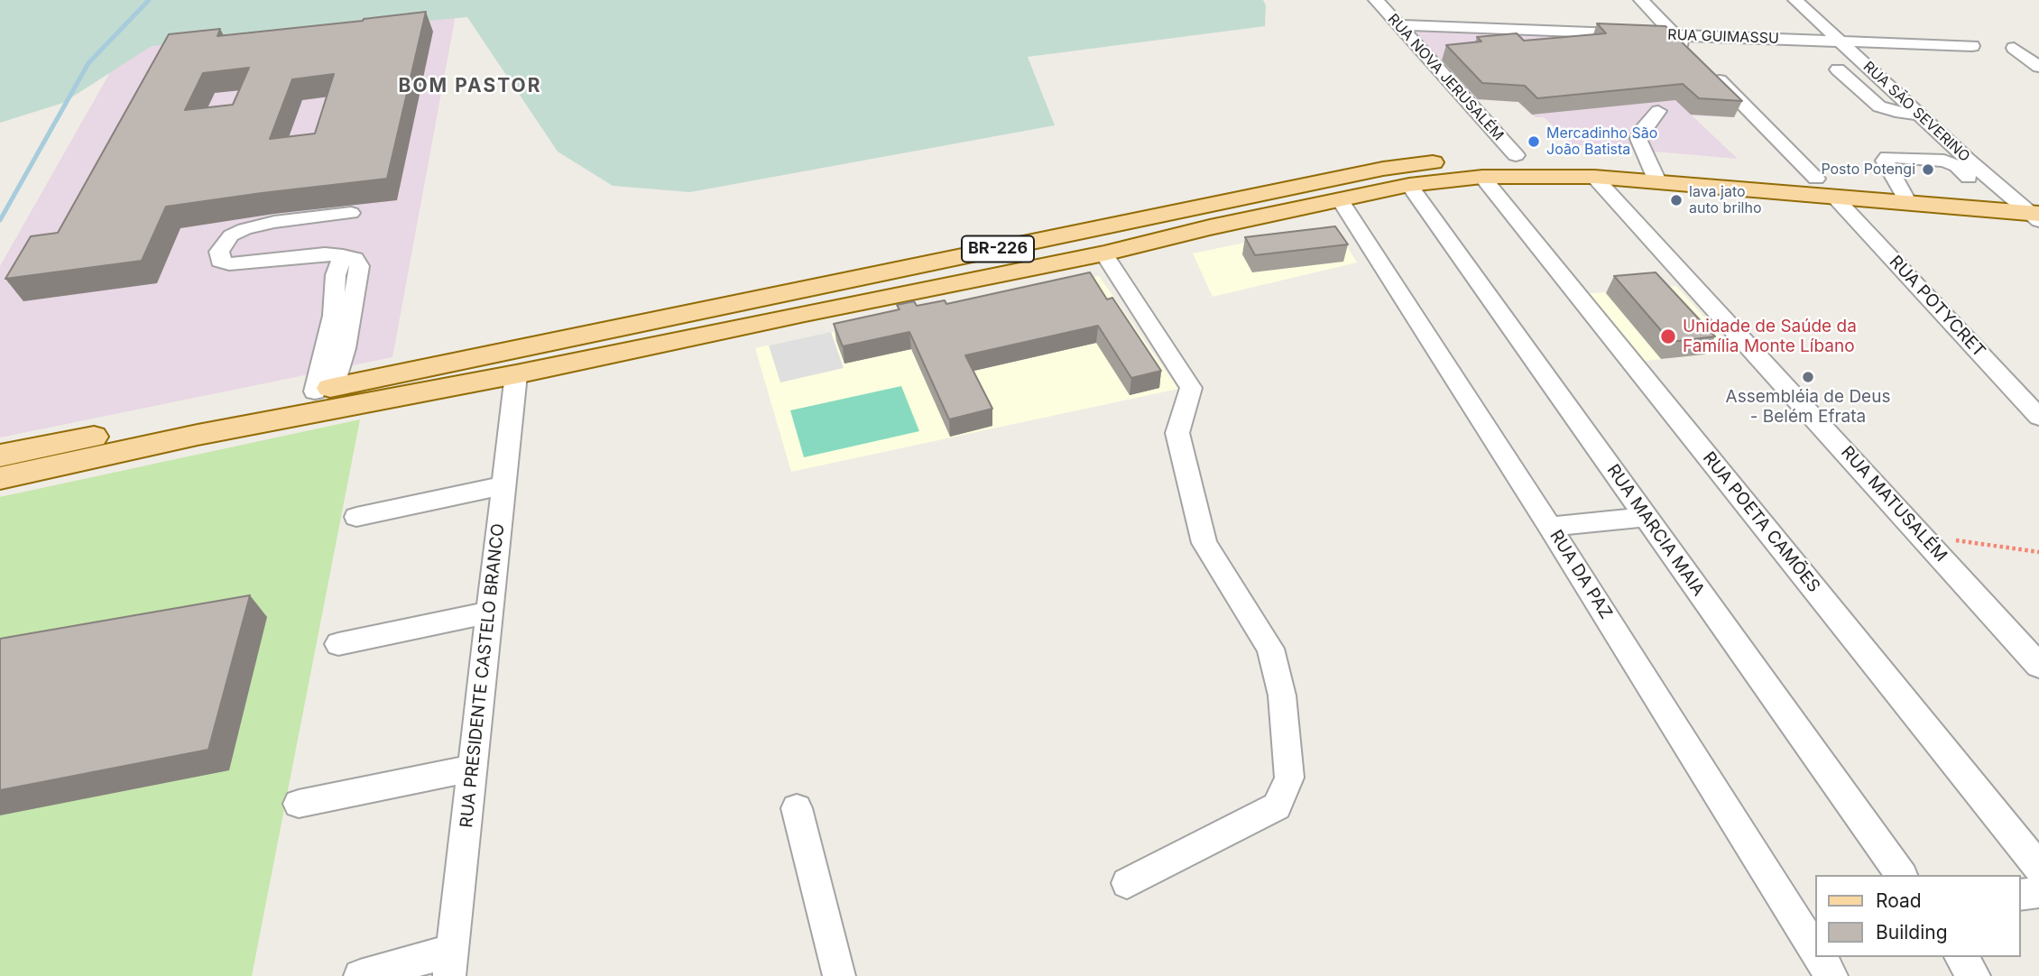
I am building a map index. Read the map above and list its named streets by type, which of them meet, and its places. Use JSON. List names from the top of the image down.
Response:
{
  "streets": {
    "main road": ["BR-226"],
    "street": [
      "RUA GUIMASSU",
      "RUA NOVA JERUSALÉM",
      "RUA SÃO SEVERINO",
      "RUA POTYCRET",
      "RUA MATUSALÉM",
      "RUA POETA CAMÕES",
      "RUA MARCIA MAIA",
      "RUA DA PAZ",
      "RUA PRESIDENTE CASTELO BRANCO"
    ]
  },
  "crossings": [
    ["RUA GUIMASSU", "RUA NOVA JERUSALÉM"],
    ["RUA GUIMASSU", "RUA SÃO SEVERINO"],
    ["RUA NOVA JERUSALÉM", "BR-226"],
    ["RUA SÃO SEVERINO", "BR-226"],
    ["BR-226", "RUA POTYCRET"],
    ["BR-226", "RUA MATUSALÉM"],
    ["BR-226", "RUA POETA CAMÕES"],
    ["BR-226", "RUA MARCIA MAIA"],
    ["BR-226", "RUA DA PAZ"],
    ["BR-226", "RUA PRESIDENTE CASTELO BRANCO"]
  ],
  "districts": ["BOM PASTOR"],
  "places": [
    "Mercadinho São João Batista",
    "Posto Potengi",
    "lava jato auto brilho",
    "Unidade de Saúde da Família Monte Líbano",
    "Assembléia de Deus - Belém Efrata"
  ],
  "legend": ["Road", "Building"]
}
